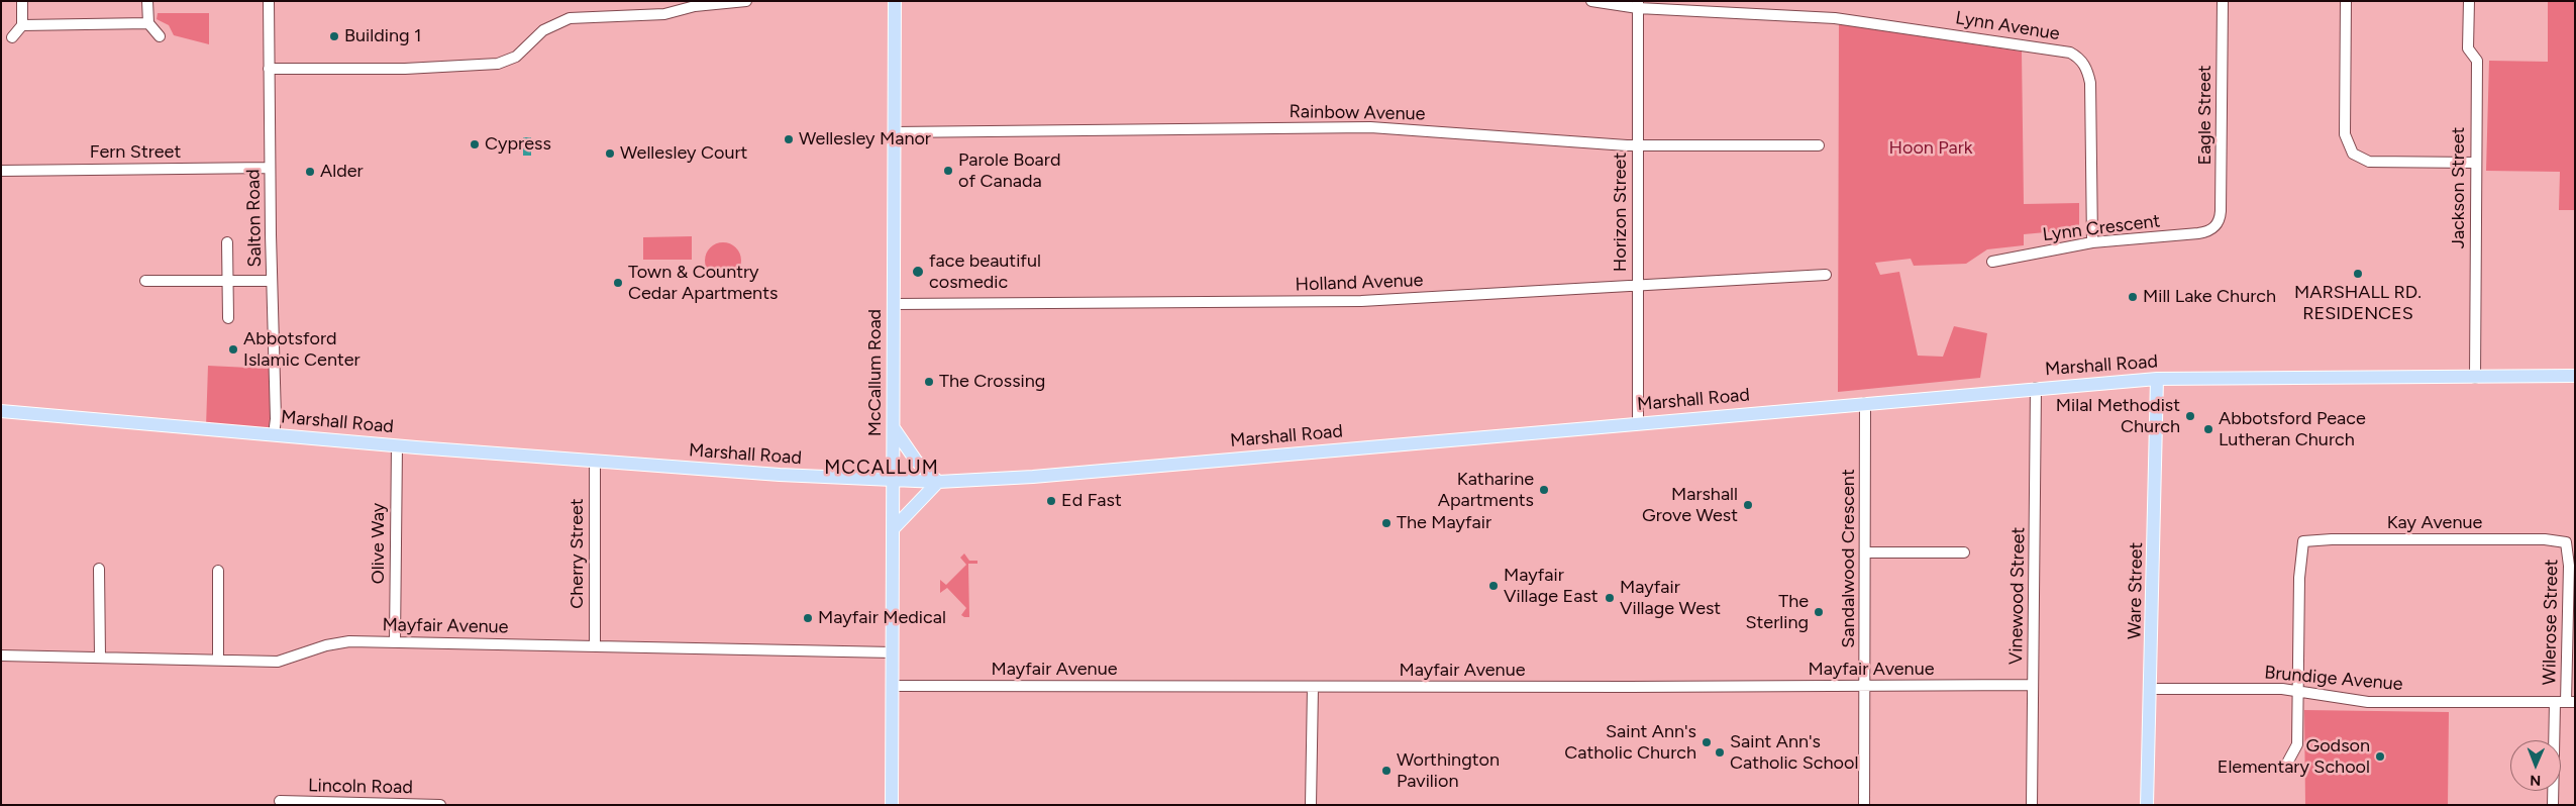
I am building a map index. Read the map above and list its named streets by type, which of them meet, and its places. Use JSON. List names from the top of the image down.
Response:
{
  "streets": {
    "main road": ["Marshall Road", "McCallum Road", "Ware Street"],
    "street": [
      "Lynn Avenue",
      "Rainbow Avenue",
      "Eagle Street",
      "Fern Street",
      "Jackson Street",
      "Horizon Street",
      "Salton Road",
      "Lynn Crescent",
      "Holland Avenue",
      "Kay Avenue",
      "Olive Way",
      "Cherry Street",
      "Sandalwood Crescent",
      "Vinewood Street",
      "Wilerose Street",
      "Mayfair Avenue",
      "Brundige Avenue",
      "Lincoln Road"
    ]
  },
  "crossings": [
    ["Lynn Avenue", "Horizon Street"],
    ["Lynn Avenue", "Lynn Crescent"],
    ["Rainbow Avenue", "Horizon Street"],
    ["Rainbow Avenue", "McCallum Road"],
    ["Eagle Street", "Lynn Crescent"],
    ["Fern Street", "Salton Road"],
    ["Jackson Street", "Marshall Road"],
    ["Horizon Street", "Holland Avenue"],
    ["Horizon Street", "Marshall Road"],
    ["Salton Road", "Marshall Road"],
    ["Holland Avenue", "McCallum Road"],
    ["Marshall Road", "McCallum Road"],
    ["Marshall Road", "Olive Way"],
    ["Marshall Road", "Cherry Street"],
    ["Marshall Road", "Sandalwood Crescent"],
    ["Marshall Road", "Ware Street"],
    ["Marshall Road", "Vinewood Street"],
    ["McCallum Road", "Mayfair Avenue"],
    ["Kay Avenue", "Wilerose Street"],
    ["Kay Avenue", "Brundige Avenue"],
    ["Olive Way", "Mayfair Avenue"],
    ["Cherry Street", "Mayfair Avenue"],
    ["Sandalwood Crescent", "Mayfair Avenue"],
    ["Ware Street", "Brundige Avenue"],
    ["Vinewood Street", "Mayfair Avenue"],
    ["Wilerose Street", "Brundige Avenue"]
  ],
  "districts": ["MCCALLUM"],
  "parks": ["Hoon Park"],
  "places": [
    "Building 1",
    "Wellesley Manor",
    "Cypress",
    "Wellesley Court",
    "Parole Board of Canada",
    "Alder",
    "face beautiful cosmedic",
    "MARSHALL RD. RESIDENCES",
    "Town & Country Cedar Apartments",
    "Mill Lake Church",
    "Abbotsford Islamic Center",
    "The Crossing",
    "Milal Methodist Church",
    "Abbotsford Peace Lutheran Church",
    "Katharine Apartments",
    "Ed Fast",
    "Marshall Grove West",
    "The Mayfair",
    "Mayfair Village East",
    "Mayfair Village West",
    "The Sterling",
    "Mayfair Medical",
    "Saint Ann's Catholic Church",
    "Saint Ann's Catholic School",
    "Godson Elementary School",
    "Worthington Pavilion"
  ],
  "north": "bottom"
}
